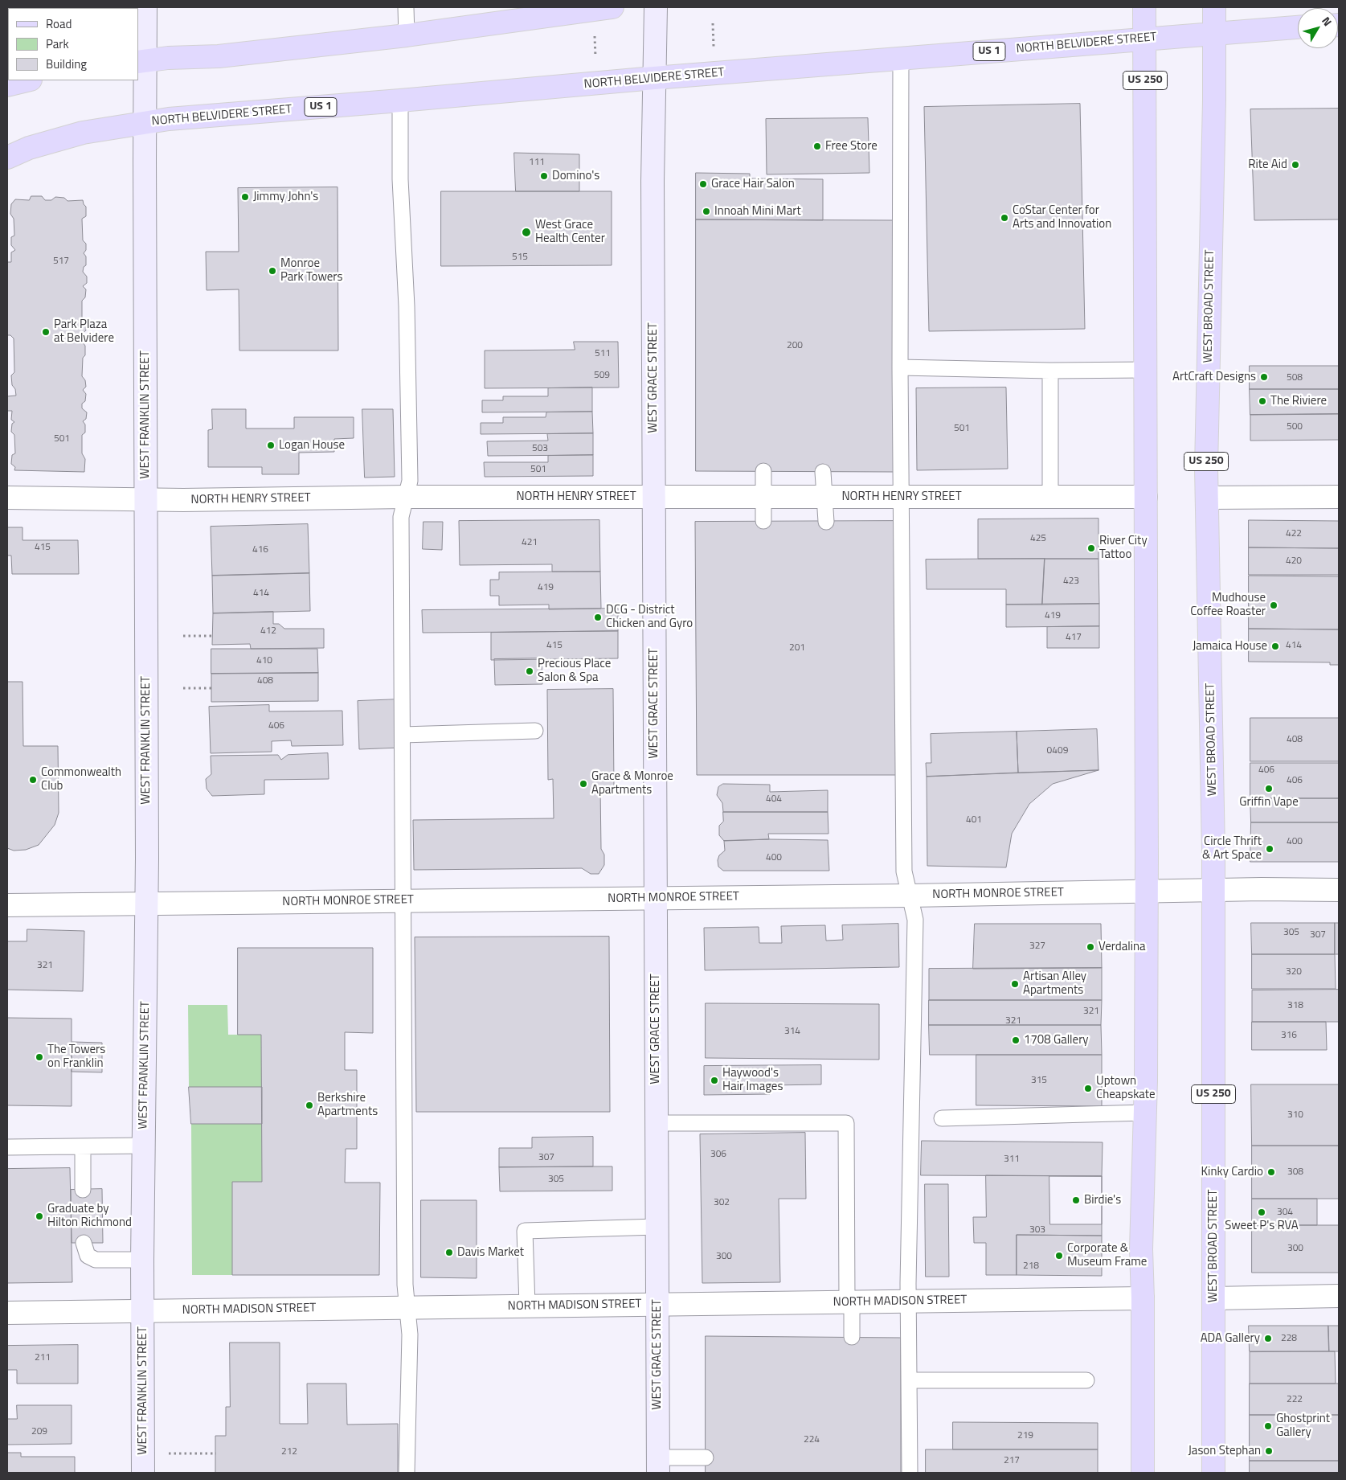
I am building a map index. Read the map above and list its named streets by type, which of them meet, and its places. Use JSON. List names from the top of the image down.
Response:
{
  "streets": {
    "main road": [
      "NORTH BELVIDERE STREET",
      "US 1",
      "US 250",
      "WEST BROAD STREET"
    ],
    "street": [
      "WEST GRACE STREET",
      "WEST FRANKLIN STREET",
      "NORTH HENRY STREET",
      "NORTH MONROE STREET",
      "NORTH MADISON STREET"
    ]
  },
  "crossings": [
    ["NORTH BELVIDERE STREET", "US 250"],
    ["NORTH BELVIDERE STREET", "WEST BROAD STREET"],
    ["NORTH BELVIDERE STREET", "WEST GRACE STREET"],
    ["NORTH BELVIDERE STREET", "WEST FRANKLIN STREET"],
    ["US 250", "NORTH HENRY STREET"],
    ["US 250", "NORTH MONROE STREET"],
    ["US 250", "NORTH MADISON STREET"],
    ["WEST BROAD STREET", "NORTH MONROE STREET"],
    ["WEST GRACE STREET", "NORTH HENRY STREET"],
    ["WEST GRACE STREET", "NORTH MONROE STREET"],
    ["WEST GRACE STREET", "NORTH MADISON STREET"],
    ["WEST FRANKLIN STREET", "NORTH HENRY STREET"],
    ["WEST FRANKLIN STREET", "NORTH MONROE STREET"],
    ["WEST FRANKLIN STREET", "NORTH MADISON STREET"]
  ],
  "places": [
    "Free Store",
    "Rite Aid",
    "Domino's",
    "Grace Hair Salon",
    "Jimmy John's",
    "Innoah Mini Mart",
    "CoStar Center for Arts and Innovation",
    "West Grace Health Center",
    "Monroe Park Towers",
    "Park Plaza at Belvidere",
    "ArtCraft Designs",
    "The Riviere",
    "Logan House",
    "River City Tattoo",
    "Mudhouse Coffee Roaster",
    "DCG - District Chicken and Gyro",
    "Jamaica House",
    "Precious Place Salon & Spa",
    "Commonwealth Club",
    "Grace & Monroe Apartments",
    "Griffin Vape",
    "Circle Thrift & Art Space",
    "Verdalina",
    "Artisan Alley Apartments",
    "1708 Gallery",
    "The Towers on Franklin",
    "Haywood's Hair Images",
    "Uptown Cheapskate",
    "Berkshire Apartments",
    "Kinky Cardio",
    "Birdie's",
    "Sweet P's RVA",
    "Graduate by Hilton Richmond",
    "Davis Market",
    "Corporate & Museum Frame",
    "ADA Gallery",
    "Ghostprint Gallery",
    "Jason Stephan"
  ],
  "house_numbers": [
    "111",
    "515",
    "517",
    "200",
    "511",
    "509",
    "508",
    "500",
    "501",
    "501",
    "503",
    "501",
    "422",
    "425",
    "421",
    "415",
    "416",
    "420",
    "423",
    "419",
    "414",
    "419",
    "412",
    "417",
    "415",
    "414",
    "201",
    "410",
    "408",
    "406",
    "408",
    "0409",
    "406",
    "406",
    "404",
    "401",
    "400",
    "400",
    "305",
    "307",
    "327",
    "321",
    "320",
    "318",
    "321",
    "321",
    "314",
    "316",
    "315",
    "310",
    "306",
    "307",
    "311",
    "308",
    "305",
    "302",
    "304",
    "303",
    "300",
    "300",
    "218",
    "228",
    "211",
    "222",
    "209",
    "219",
    "224",
    "212",
    "217"
  ],
  "legend": ["Road", "Park", "Building"],
  "north": "top right"
}
